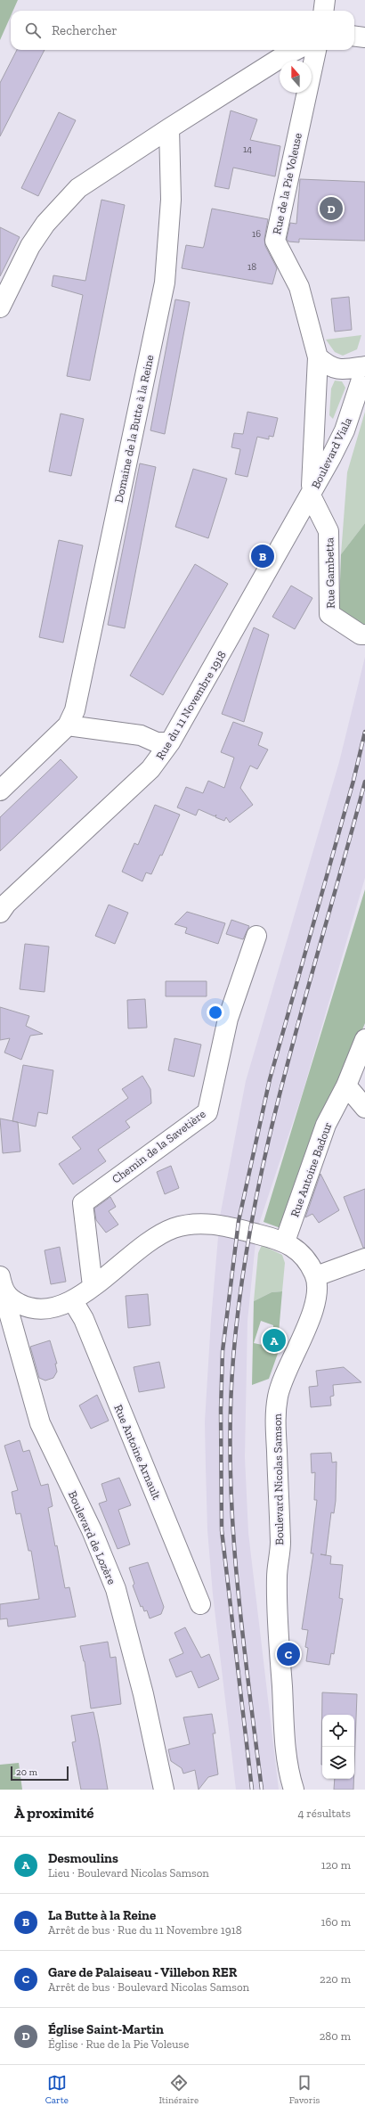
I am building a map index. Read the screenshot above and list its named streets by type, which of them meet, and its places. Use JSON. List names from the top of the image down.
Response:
{
  "streets": {
    "street": [
      "Rue de la Pie Voleuse",
      "Domaine de la Butte à la Reine",
      "Boulevard Viala",
      "Rue Gambetta",
      "Rue du 11 Novembre 1918",
      "Chemin de la Savetière",
      "Rue Antoine Badour",
      "Rue Antoine Arnault",
      "Boulevard Nicolas Samson",
      "Boulevard de Lozère"
    ]
  },
  "crossings": [
    ["Rue de la Pie Voleuse", "Boulevard Viala"],
    ["Rue de la Pie Voleuse", "Rue Gambetta"],
    ["Rue de la Pie Voleuse", "Rue du 11 Novembre 1918"],
    ["Boulevard Viala", "Rue Gambetta"],
    ["Boulevard Viala", "Rue du 11 Novembre 1918"],
    ["Rue Gambetta", "Rue du 11 Novembre 1918"],
    ["Chemin de la Savetière", "Boulevard Nicolas Samson"],
    ["Rue Antoine Badour", "Boulevard Nicolas Samson"],
    ["Rue Antoine Arnault", "Boulevard Nicolas Samson"],
    ["Boulevard Nicolas Samson", "Boulevard de Lozère"]
  ],
  "house_numbers": ["14", "16", "18"],
  "scale_bar": "20 m",
  "north": "top",
  "page": {
    "search": "Rechercher",
    "pins": [
      "D",
      "B",
      "A",
      "C"
    ],
    "scale": "20 m",
    "heading": ["À proximité", "4 résultats"],
    "list": [
      {
        "mark": "A",
        "name": "Desmoulins",
        "note": "Lieu · Boulevard Nicolas Samson",
        "value": "120 m"
      },
      {
        "mark": "B",
        "name": "La Butte à la Reine",
        "note": "Arrêt de bus · Rue du 11 Novembre 1918",
        "value": "160 m"
      },
      {
        "mark": "C",
        "name": "Gare de Palaiseau - Villebon RER",
        "note": "Arrêt de bus · Boulevard Nicolas Samson",
        "value": "220 m"
      },
      {
        "mark": "D",
        "name": "Église Saint-Martin",
        "note": "Église · Rue de la Pie Voleuse",
        "value": "280 m"
      }
    ],
    "nav": ["Carte", "Itinéraire", "Favoris"]
  }
}
